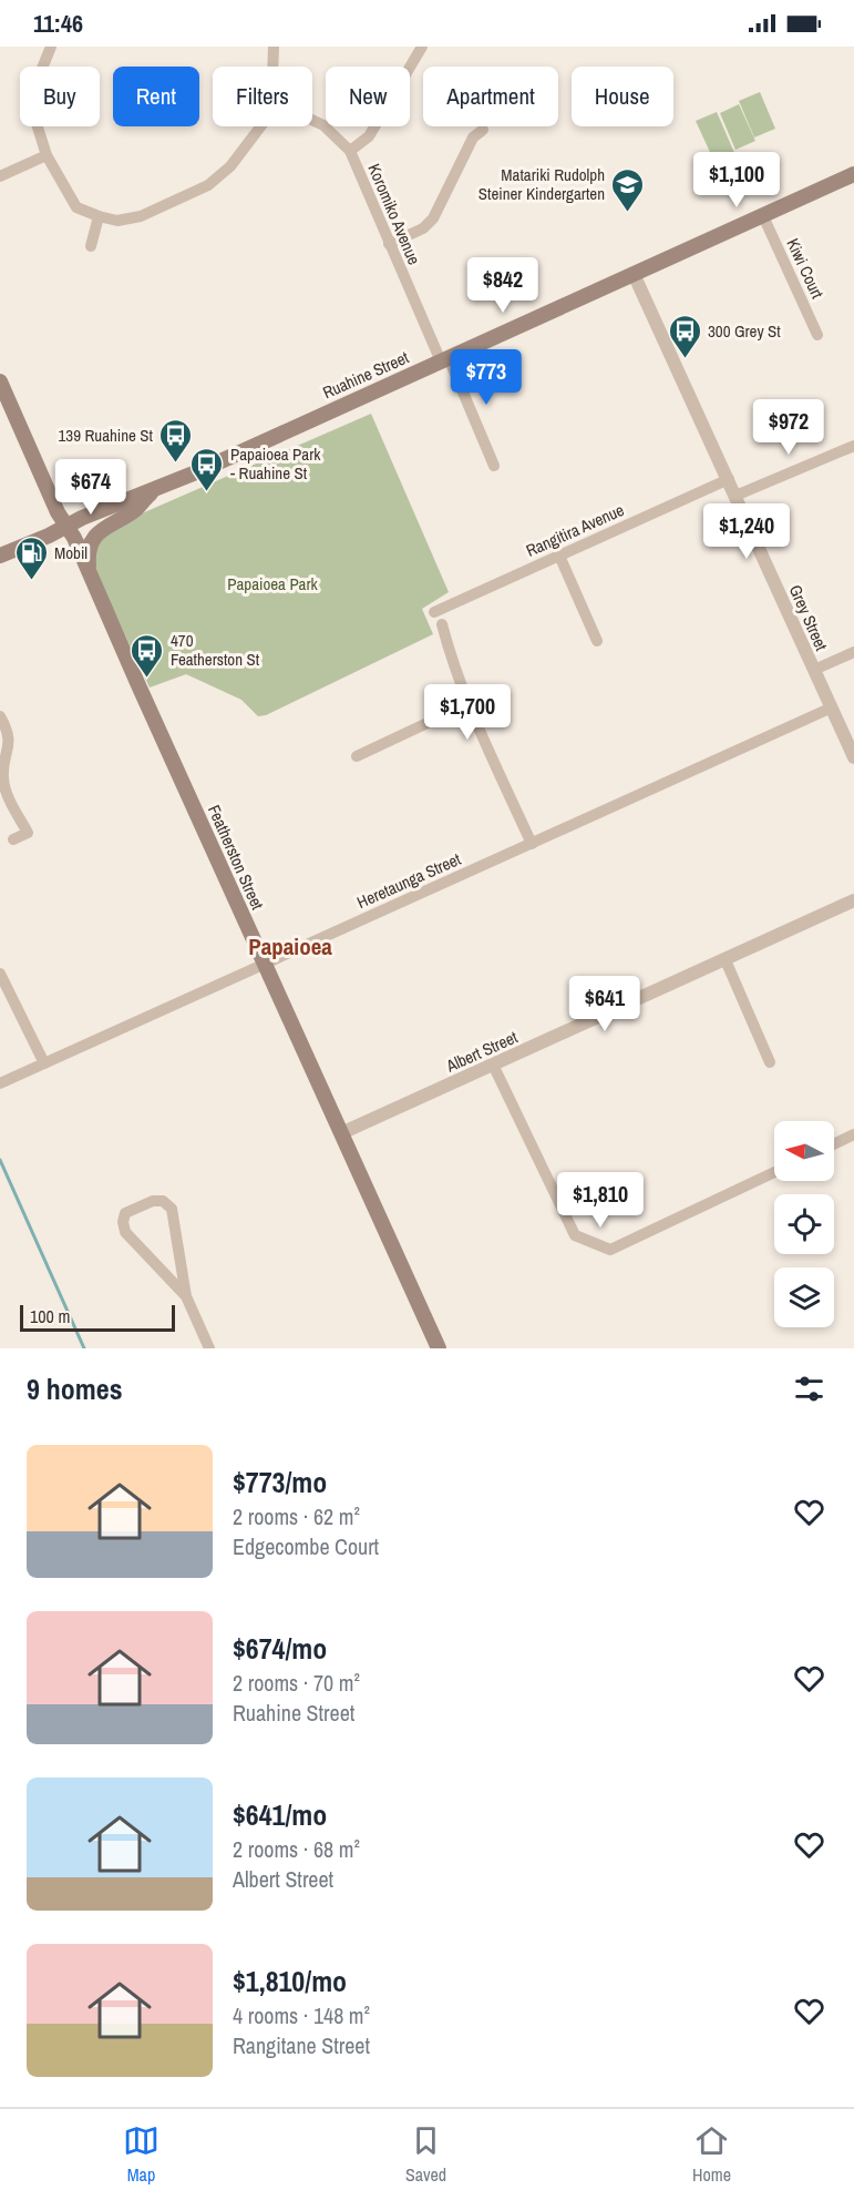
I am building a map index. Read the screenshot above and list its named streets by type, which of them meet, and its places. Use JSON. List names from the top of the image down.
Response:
{
  "streets": {
    "main road": ["Ruahine Street", "Featherston Street"],
    "street": [
      "Koromiko Avenue",
      "Kiwi Court",
      "Rangitira Avenue",
      "Grey Street",
      "Heretaunga Street",
      "Albert Street"
    ]
  },
  "crossings": [
    ["Koromiko Avenue", "Ruahine Street"],
    ["Kiwi Court", "Ruahine Street"],
    ["Ruahine Street", "Grey Street"],
    ["Ruahine Street", "Featherston Street"],
    ["Rangitira Avenue", "Grey Street"],
    ["Grey Street", "Heretaunga Street"],
    ["Featherston Street", "Heretaunga Street"],
    ["Featherston Street", "Albert Street"]
  ],
  "districts": ["Papaioea"],
  "parks": ["Papaioea Park"],
  "places": {
    "school or university": ["Matariki Rudolph Steiner Kindergarten"],
    "bus stop": [
      "300 Grey St",
      "139 Ruahine St",
      "Papaioea Park - Ruahine St",
      "470 Featherston St"
    ],
    "fuel station": ["Mobil"]
  },
  "scale_bar": "100 m",
  "north": "left",
  "page": {
    "status": "11:46",
    "chip": [
      "Buy",
      "Rent",
      "Filters",
      "New",
      "Apartment",
      "House"
    ],
    "price": [
      "$1,100",
      "$842",
      "$773",
      "$972",
      "$674",
      "$1,240",
      "$1,700",
      "$641",
      "$1,810"
    ],
    "scale": "100 m",
    "heading": "9 homes",
    "list": [
      {
        "name": "$773/mo",
        "note": "2 rooms · 62 m² · Edgecombe Court"
      },
      {
        "name": "$674/mo",
        "note": "2 rooms · 70 m² · Ruahine Street"
      },
      {
        "name": "$641/mo",
        "note": "2 rooms · 68 m² · Albert Street"
      },
      {
        "name": "$1,810/mo",
        "note": "4 rooms · 148 m² · Rangitane Street"
      }
    ],
    "tabs": ["Map", "Saved", "Home"]
  }
}
